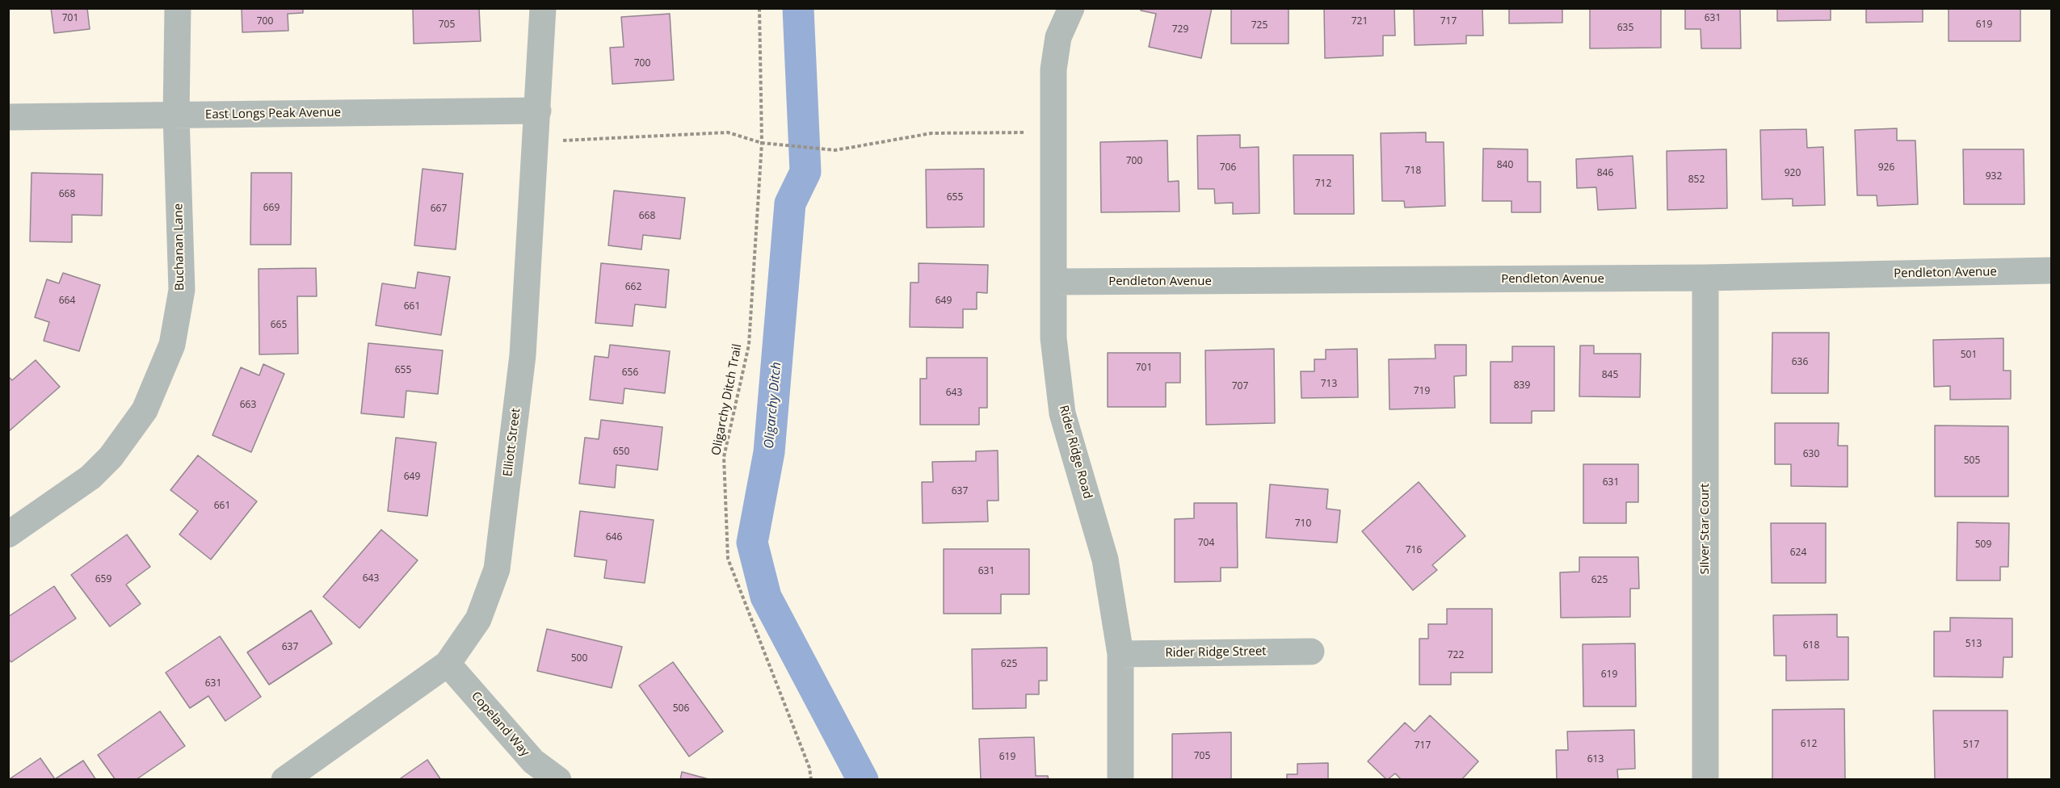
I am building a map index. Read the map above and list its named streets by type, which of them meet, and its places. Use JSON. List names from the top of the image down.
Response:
{
  "streets": {
    "street": [
      "East Longs Peak Avenue",
      "Buchanan Lane",
      "Pendleton Avenue",
      "Elliott Street",
      "Rider Ridge Road",
      "Silver Star Court",
      "Rider Ridge Street",
      "Copeland Way"
    ],
    "path": ["Oligarchy Ditch Trail"]
  },
  "crossings": [
    ["East Longs Peak Avenue", "Buchanan Lane"],
    ["East Longs Peak Avenue", "Elliott Street"],
    ["Pendleton Avenue", "Rider Ridge Road"],
    ["Pendleton Avenue", "Silver Star Court"],
    ["Elliott Street", "Copeland Way"],
    ["Rider Ridge Road", "Rider Ridge Street"]
  ],
  "water": ["Oligarchy Ditch"],
  "house_numbers": [
    "701",
    "631",
    "700",
    "721",
    "717",
    "705",
    "619",
    "725",
    "635",
    "729",
    "700",
    "700",
    "840",
    "706",
    "926",
    "718",
    "846",
    "920",
    "932",
    "852",
    "712",
    "668",
    "655",
    "669",
    "667",
    "668",
    "662",
    "664",
    "649",
    "661",
    "665",
    "501",
    "636",
    "701",
    "655",
    "656",
    "845",
    "713",
    "839",
    "707",
    "719",
    "643",
    "663",
    "650",
    "630",
    "505",
    "649",
    "631",
    "637",
    "661",
    "710",
    "646",
    "704",
    "509",
    "716",
    "624",
    "631",
    "643",
    "659",
    "625",
    "513",
    "618",
    "637",
    "722",
    "500",
    "625",
    "619",
    "631",
    "506",
    "612",
    "517",
    "717",
    "705",
    "619",
    "613"
  ]
}
